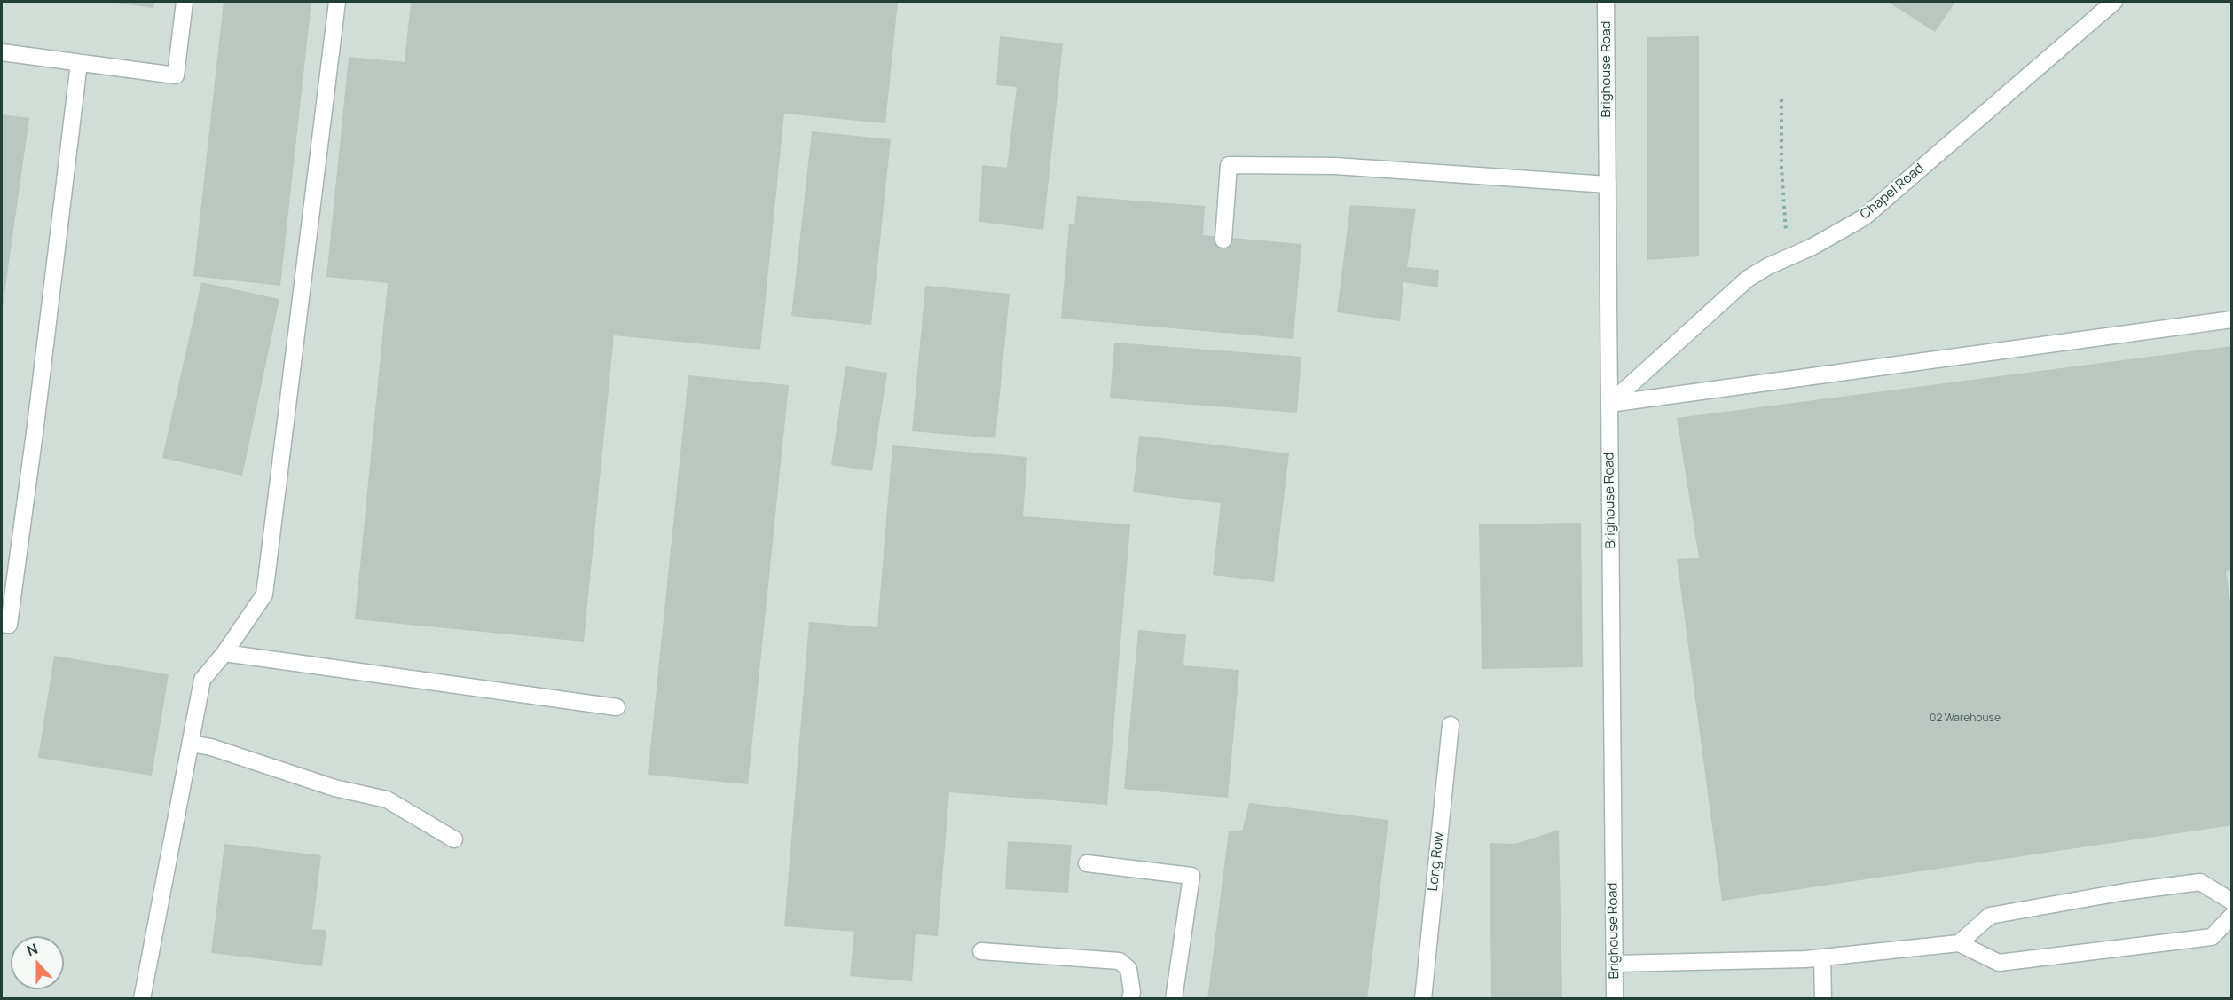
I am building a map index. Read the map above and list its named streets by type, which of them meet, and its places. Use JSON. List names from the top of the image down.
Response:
{
  "streets": {
    "street": ["Brighouse Road", "Chapel Road", "Long Row"]
  },
  "crossings": [
    ["Brighouse Road", "Chapel Road"]
  ],
  "house_numbers": ["02 Warehouse"],
  "north": "top"
}
